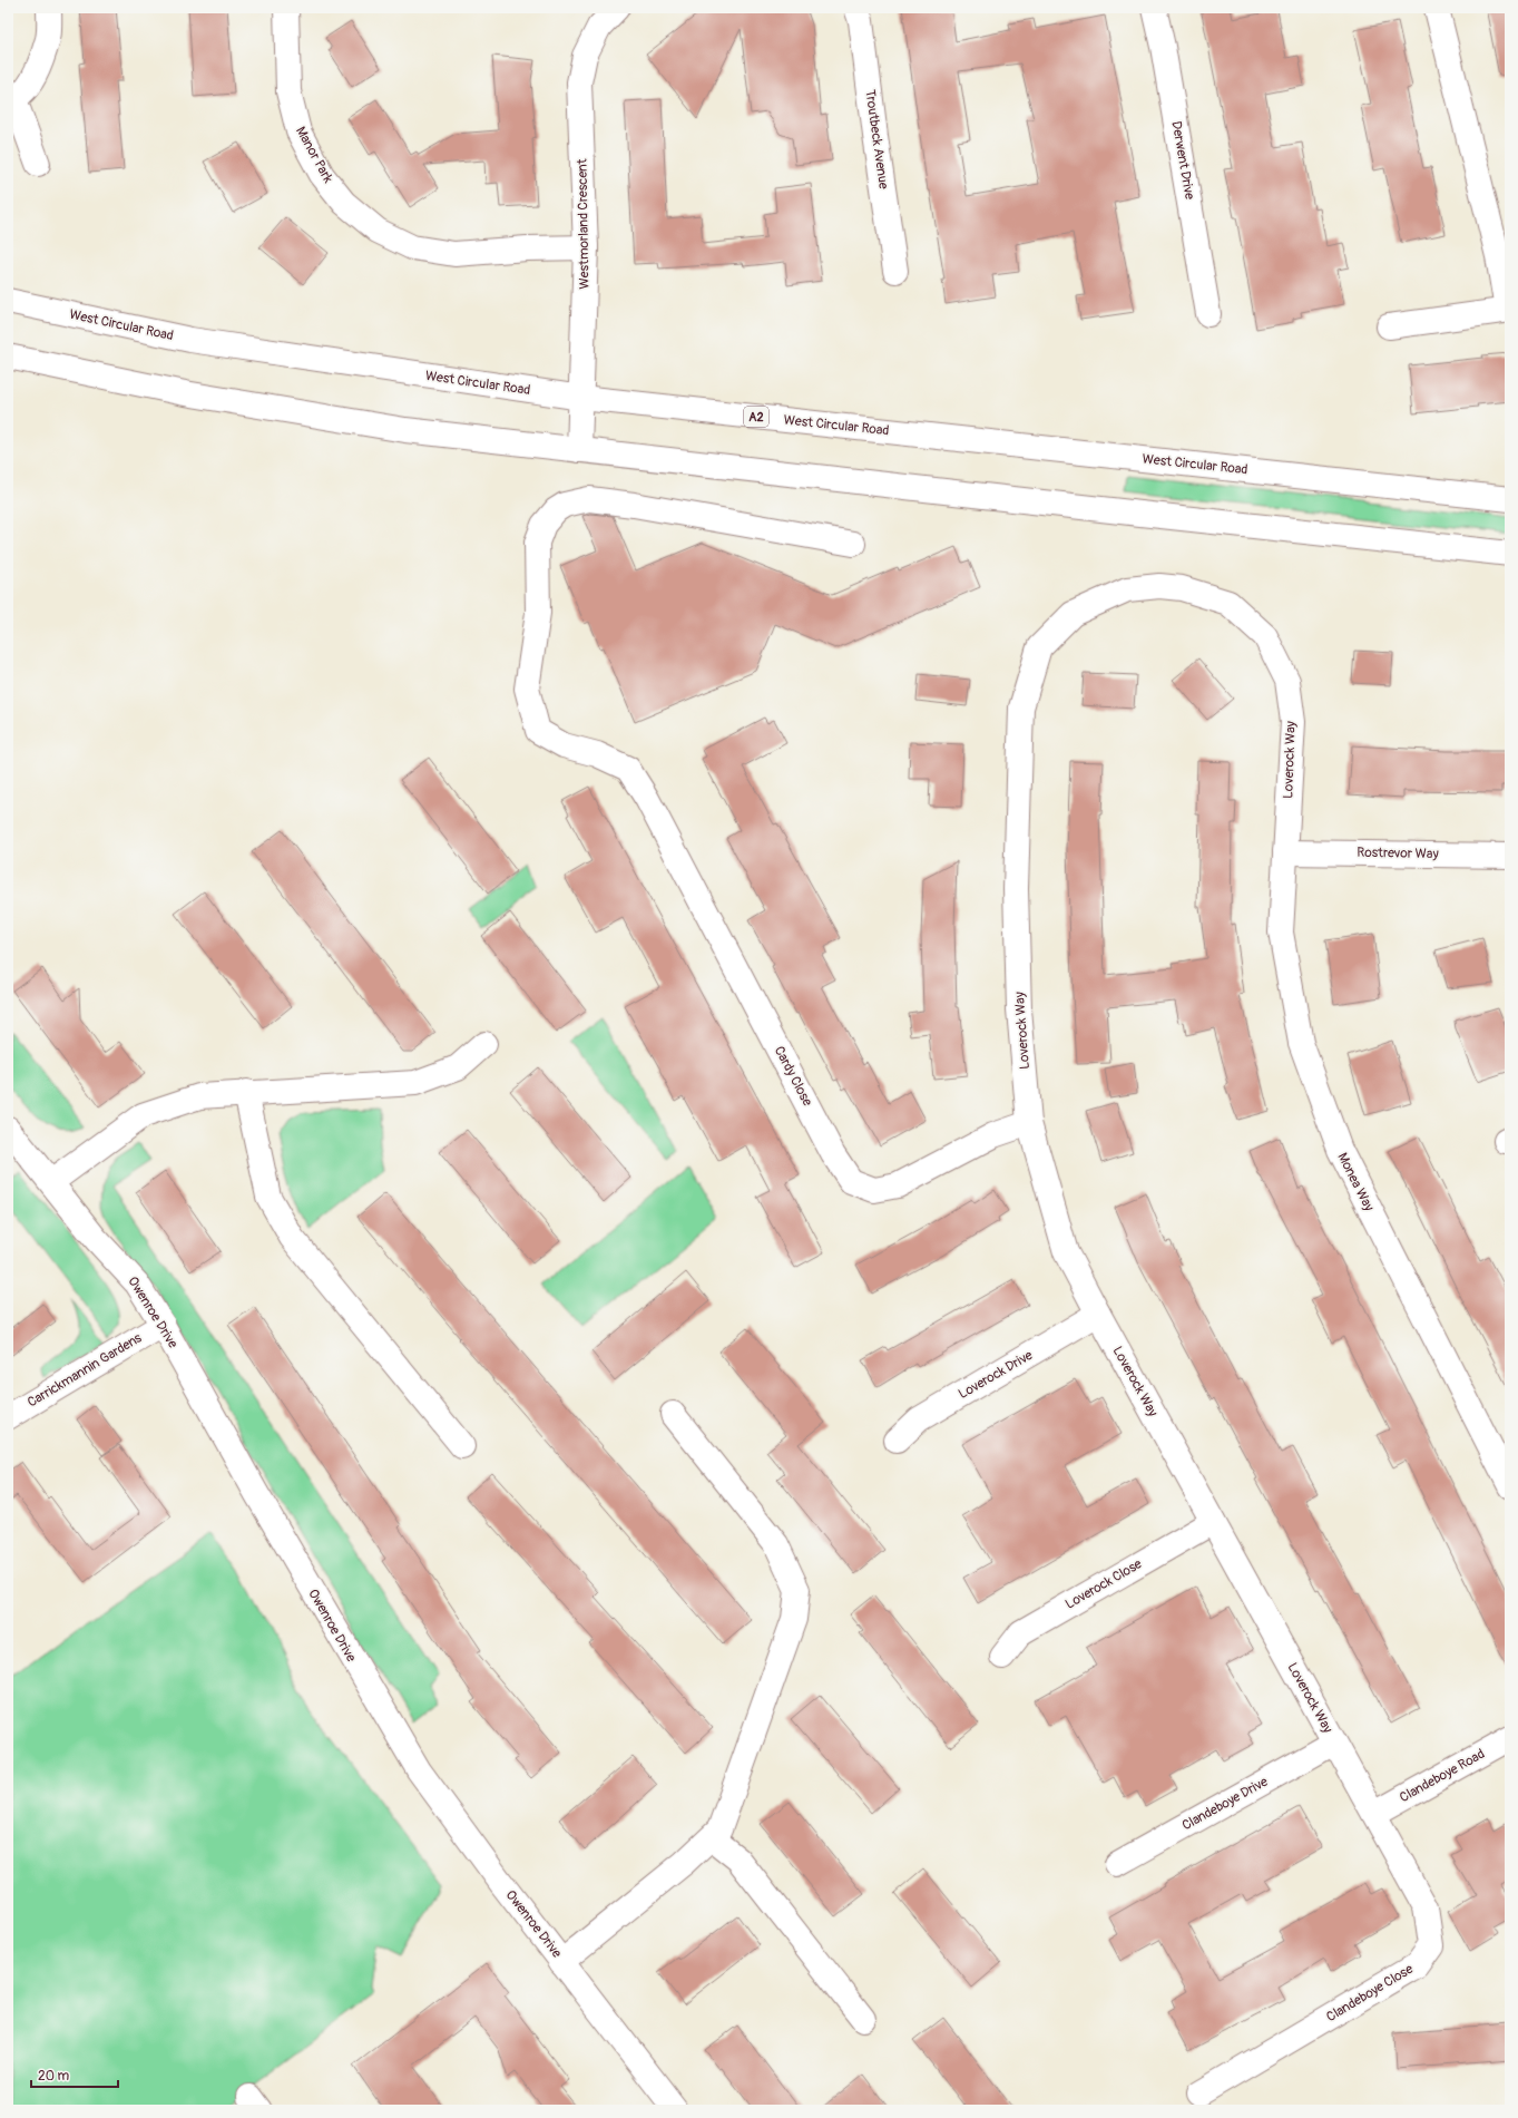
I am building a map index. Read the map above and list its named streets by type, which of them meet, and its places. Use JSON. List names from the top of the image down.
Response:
{
  "streets": {
    "main road": [
      "Troutbeck Avenue",
      "Manor Park",
      "Derwent Drive",
      "Westmorland Crescent",
      "West Circular Road",
      "A2",
      "Loverock Way",
      "Rostrevor Way",
      "Cardy Close",
      "Monea Way",
      "Owenroe Drive",
      "Carrickmannin Gardens",
      "Loverock Drive",
      "Loverock Close",
      "Clandeboye Road",
      "Clandeboye Drive",
      "Clandeboye Close"
    ]
  },
  "crossings": [
    ["Manor Park", "Westmorland Crescent"],
    ["Westmorland Crescent", "West Circular Road"],
    ["Loverock Way", "Rostrevor Way"],
    ["Loverock Way", "Cardy Close"],
    ["Loverock Way", "Monea Way"],
    ["Loverock Way", "Loverock Drive"],
    ["Loverock Way", "Loverock Close"],
    ["Loverock Way", "Clandeboye Road"],
    ["Loverock Way", "Clandeboye Drive"],
    ["Loverock Way", "Clandeboye Close"],
    ["Rostrevor Way", "Monea Way"],
    ["Owenroe Drive", "Carrickmannin Gardens"],
    ["Clandeboye Road", "Clandeboye Close"]
  ],
  "scale_bar": "20 m"
}
